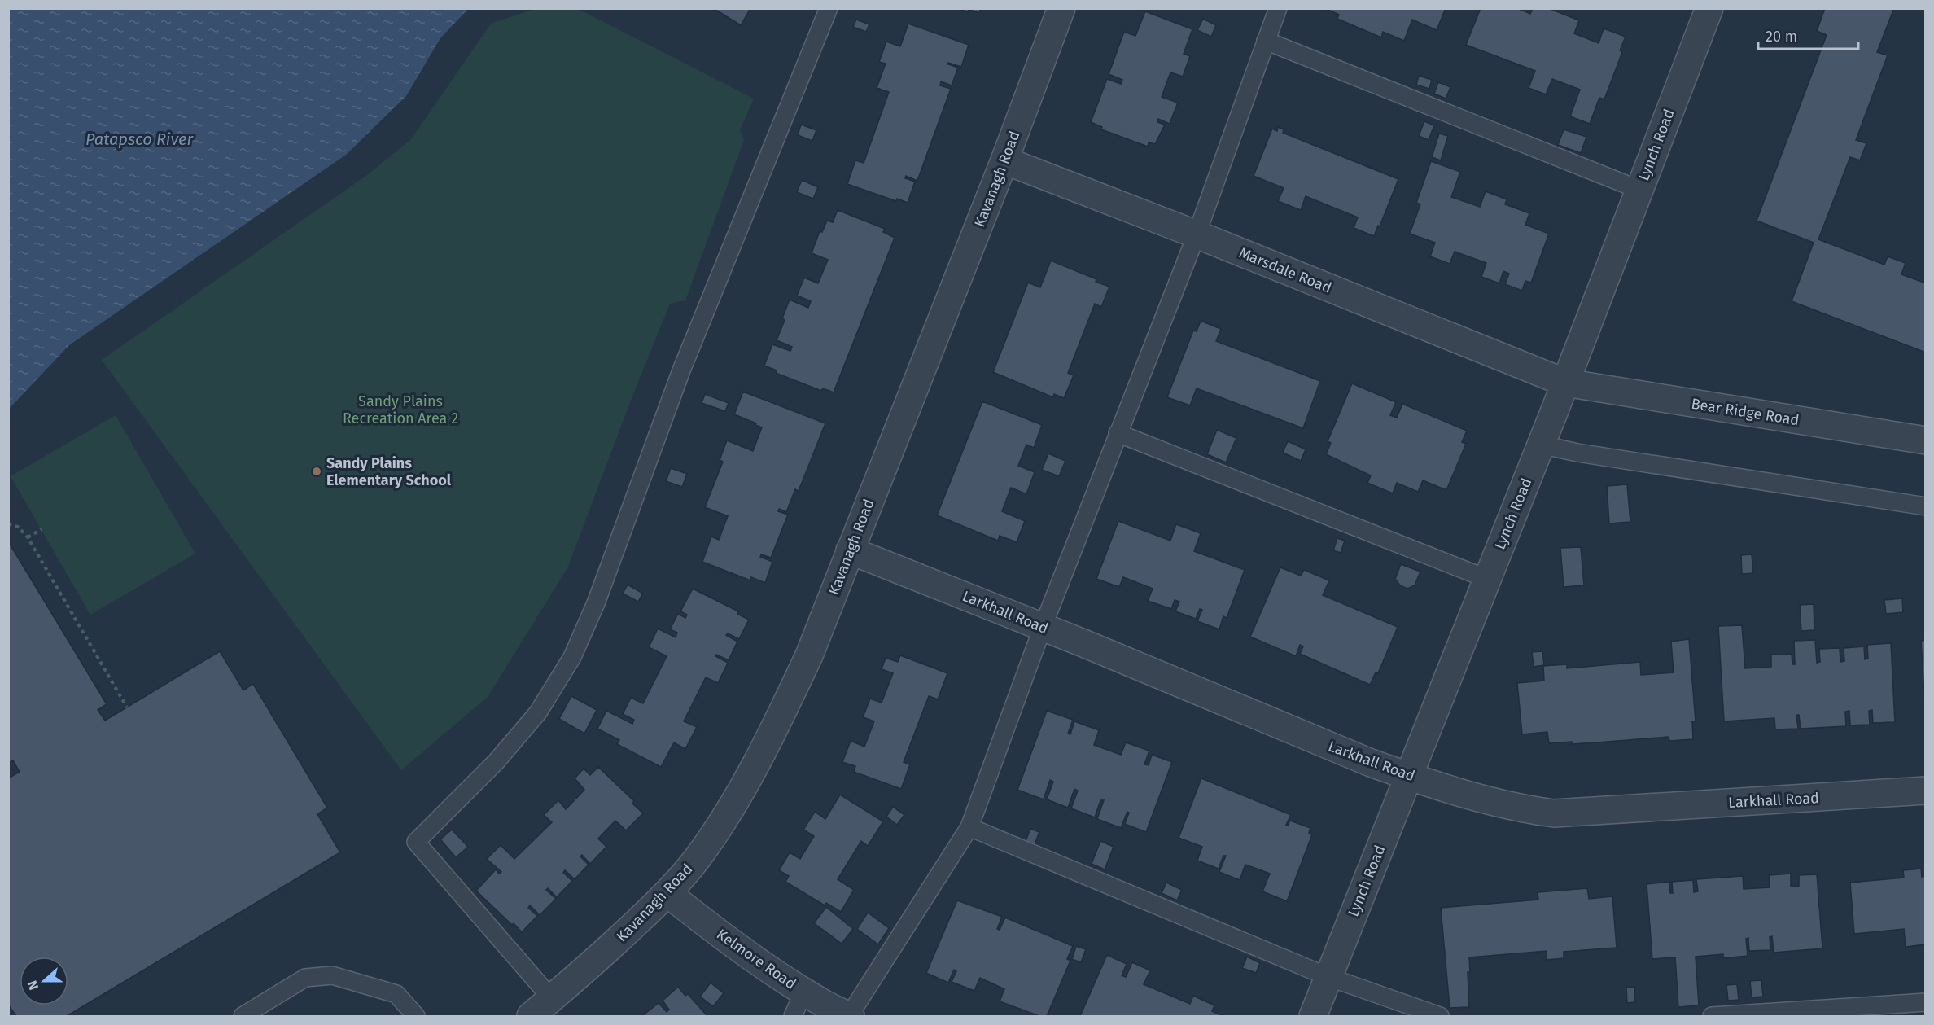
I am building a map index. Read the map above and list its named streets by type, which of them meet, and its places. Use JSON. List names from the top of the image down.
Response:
{
  "streets": {
    "street": [
      "Lynch Road",
      "Kavanagh Road",
      "Marsdale Road",
      "Bear Ridge Road",
      "Larkhall Road",
      "Kelmore Road"
    ]
  },
  "crossings": [
    ["Lynch Road", "Marsdale Road"],
    ["Lynch Road", "Bear Ridge Road"],
    ["Lynch Road", "Larkhall Road"],
    ["Kavanagh Road", "Marsdale Road"],
    ["Kavanagh Road", "Larkhall Road"],
    ["Kavanagh Road", "Kelmore Road"],
    ["Marsdale Road", "Bear Ridge Road"]
  ],
  "water": ["Patapsco River"],
  "parks": ["Sandy Plains Recreation Area 2"],
  "places": ["Sandy Plains Elementary School"],
  "scale_bar": "20 m",
  "north": "left"
}
